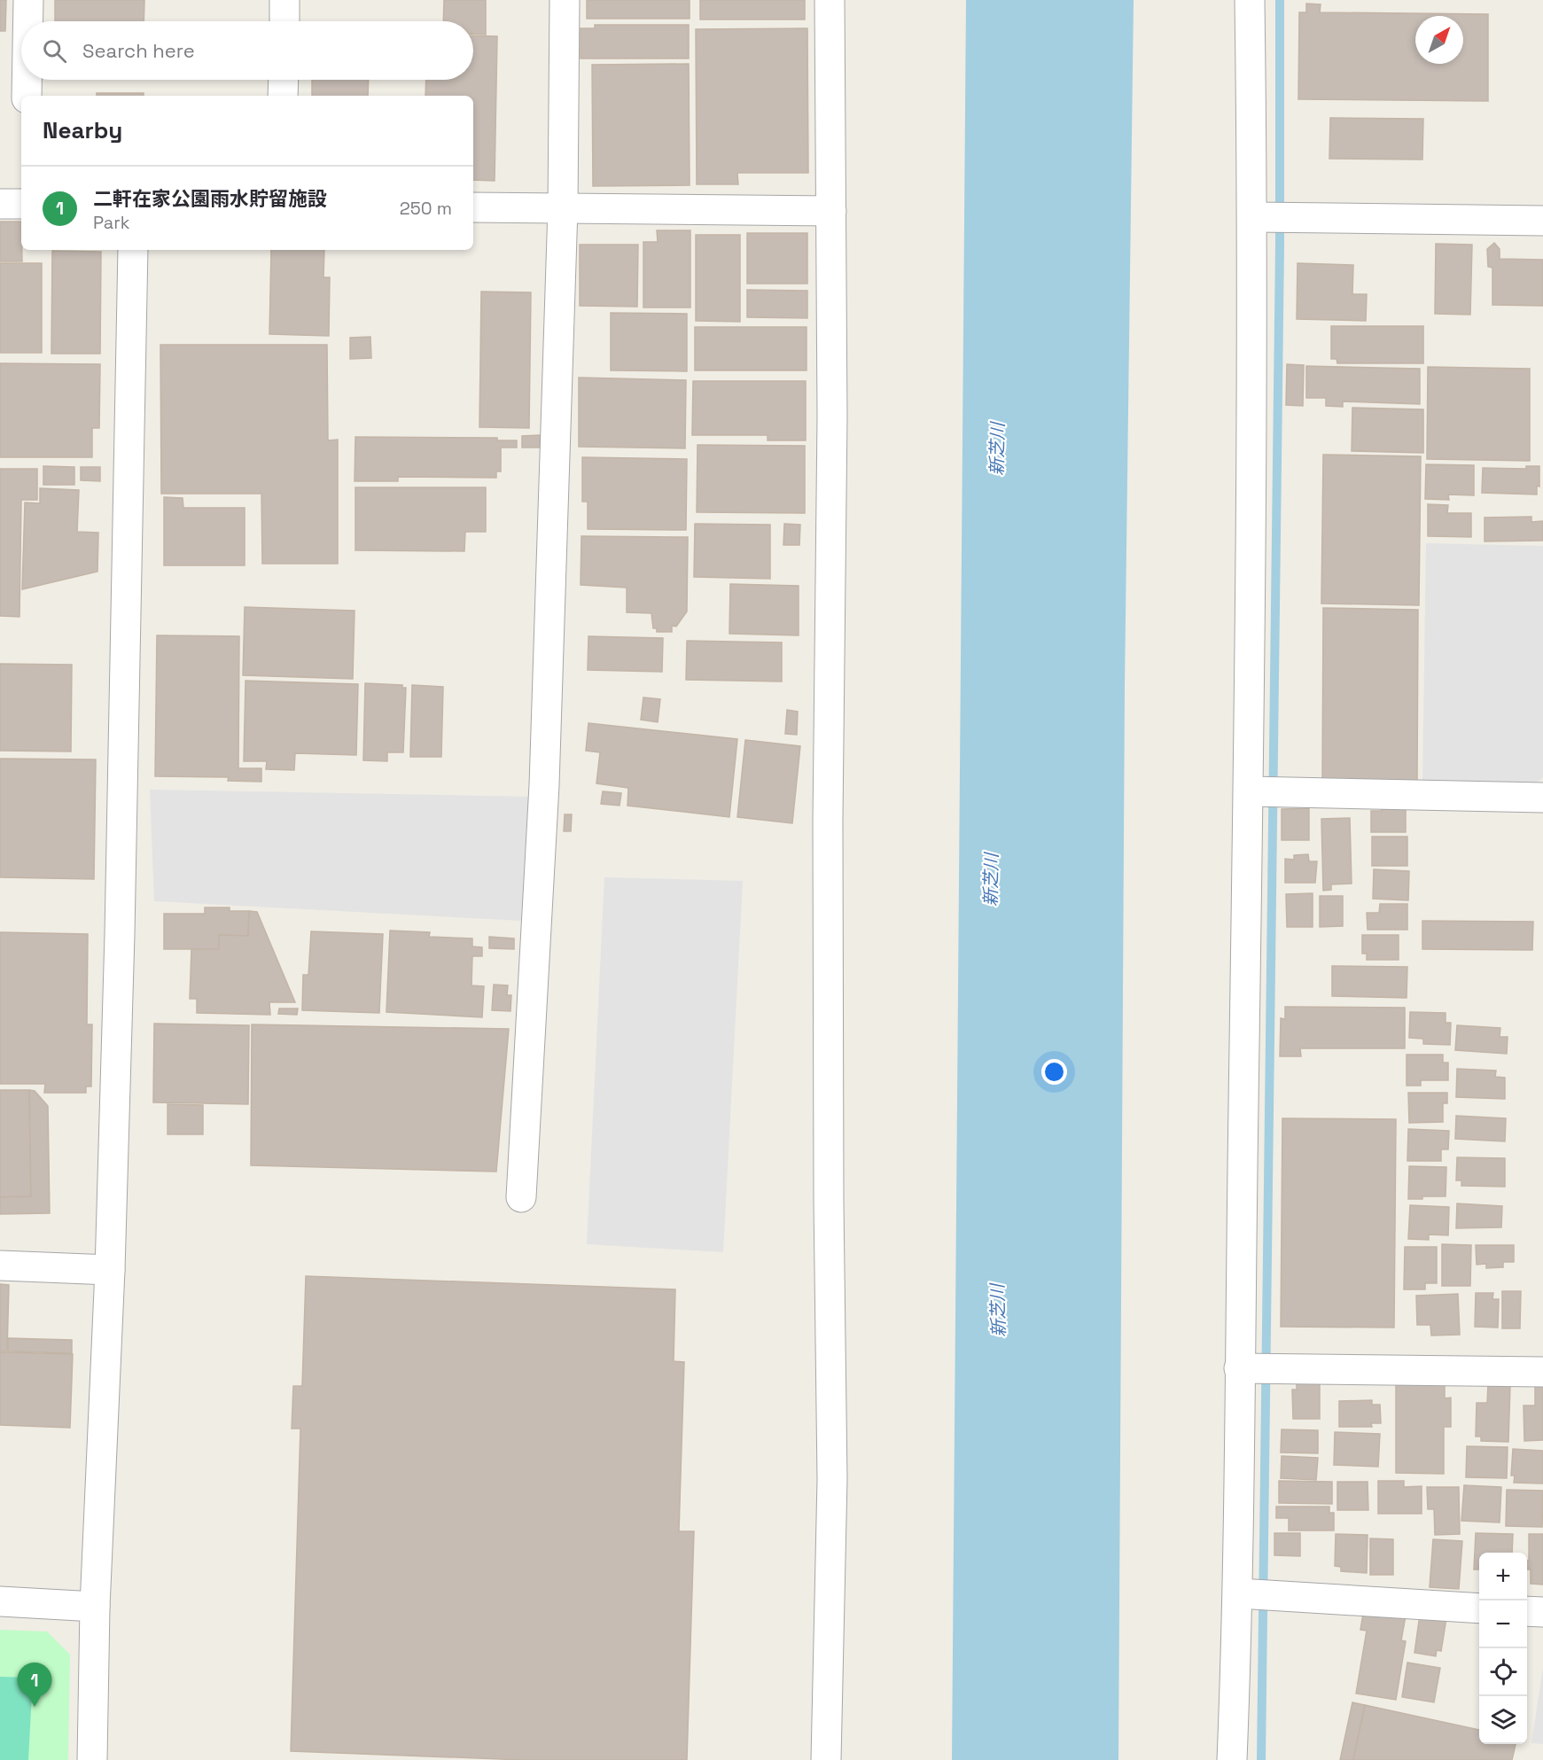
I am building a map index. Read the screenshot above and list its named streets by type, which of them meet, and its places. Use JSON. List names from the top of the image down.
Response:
{
  "water": ["新芝川"],
  "north": "top right",
  "page": {
    "search": "Search here",
    "heading": "Nearby",
    "list": [
      {
        "mark": "1",
        "name": "二軒在家公園雨水貯留施設",
        "note": "Park",
        "value": "250 m"
      }
    ],
    "map_buttons": ["+", "−"],
    "pins": "1"
  }
}
